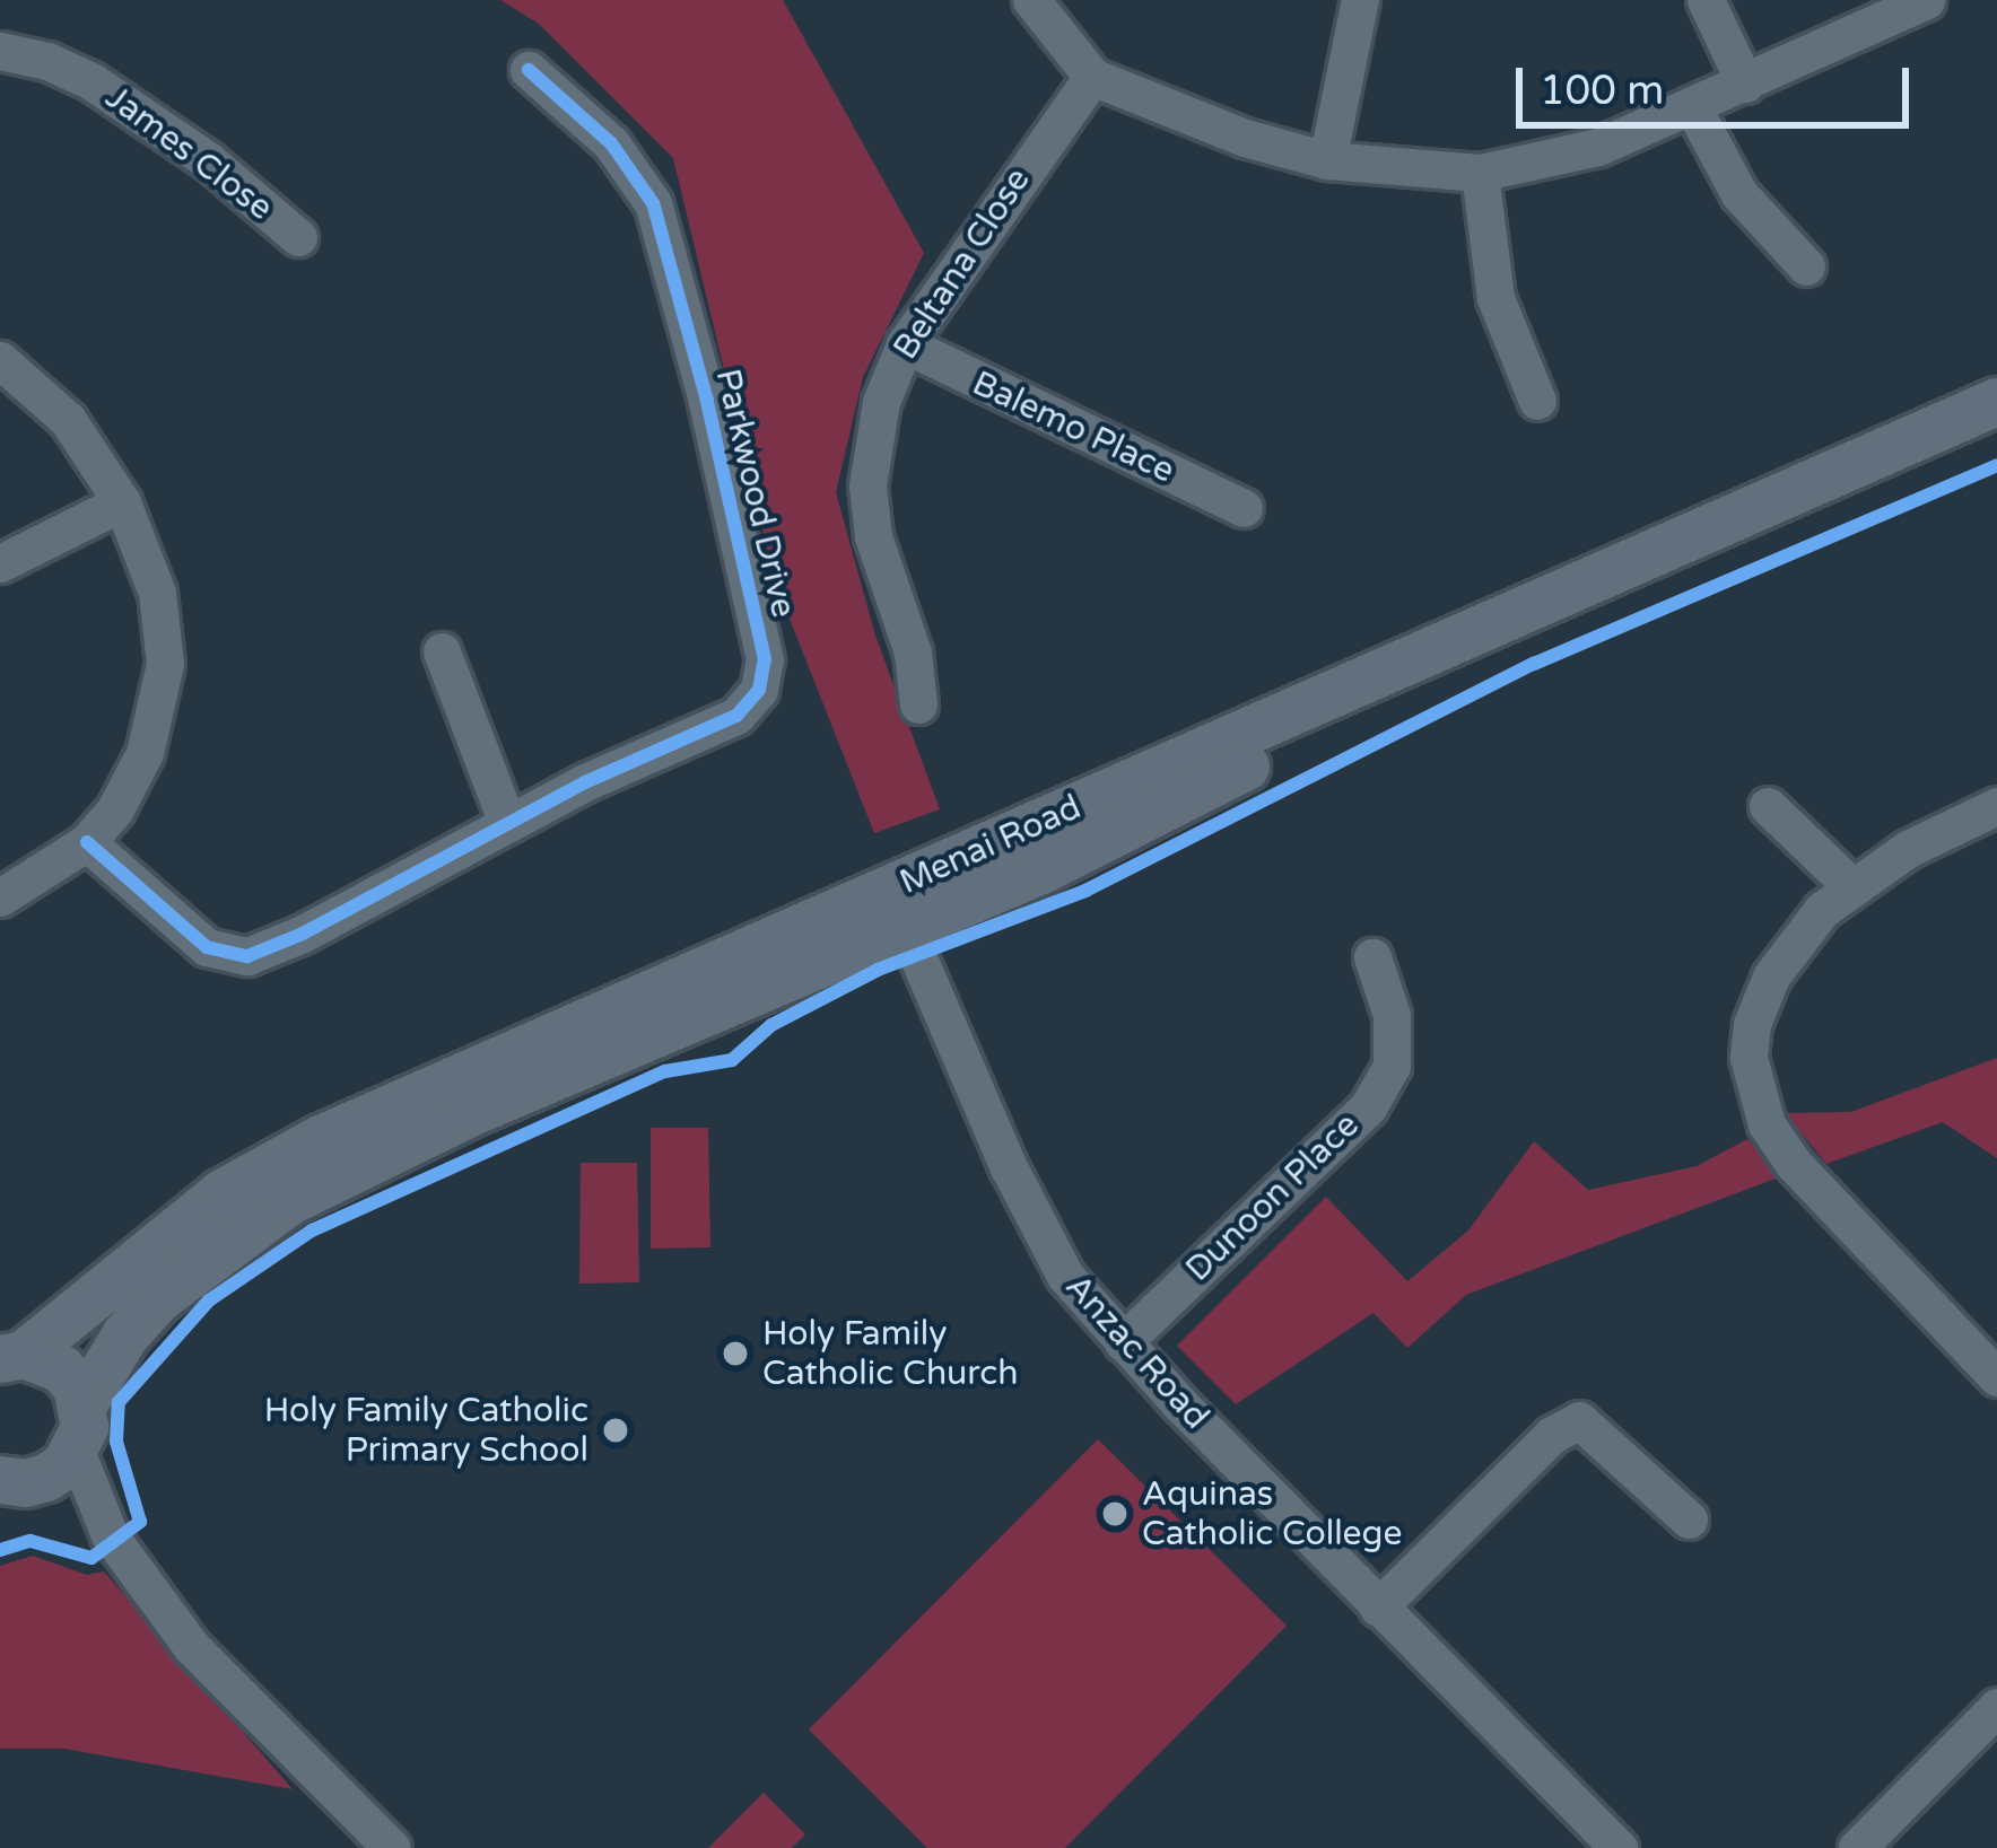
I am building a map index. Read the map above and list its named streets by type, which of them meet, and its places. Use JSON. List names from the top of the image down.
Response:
{
  "streets": {
    "main road": ["Menai Road"],
    "street": [
      "James Close",
      "Beltana Close",
      "Balemo Place",
      "Parkwood Drive",
      "Dunoon Place",
      "Anzac Road"
    ]
  },
  "crossings": [
    ["Beltana Close", "Balemo Place"],
    ["Menai Road", "Anzac Road"],
    ["Dunoon Place", "Anzac Road"]
  ],
  "places": ["Holy Family Catholic Church", "Holy Family Catholic Primary School", "Aquinas Catholic College"],
  "scale_bar": "100 m"
}
